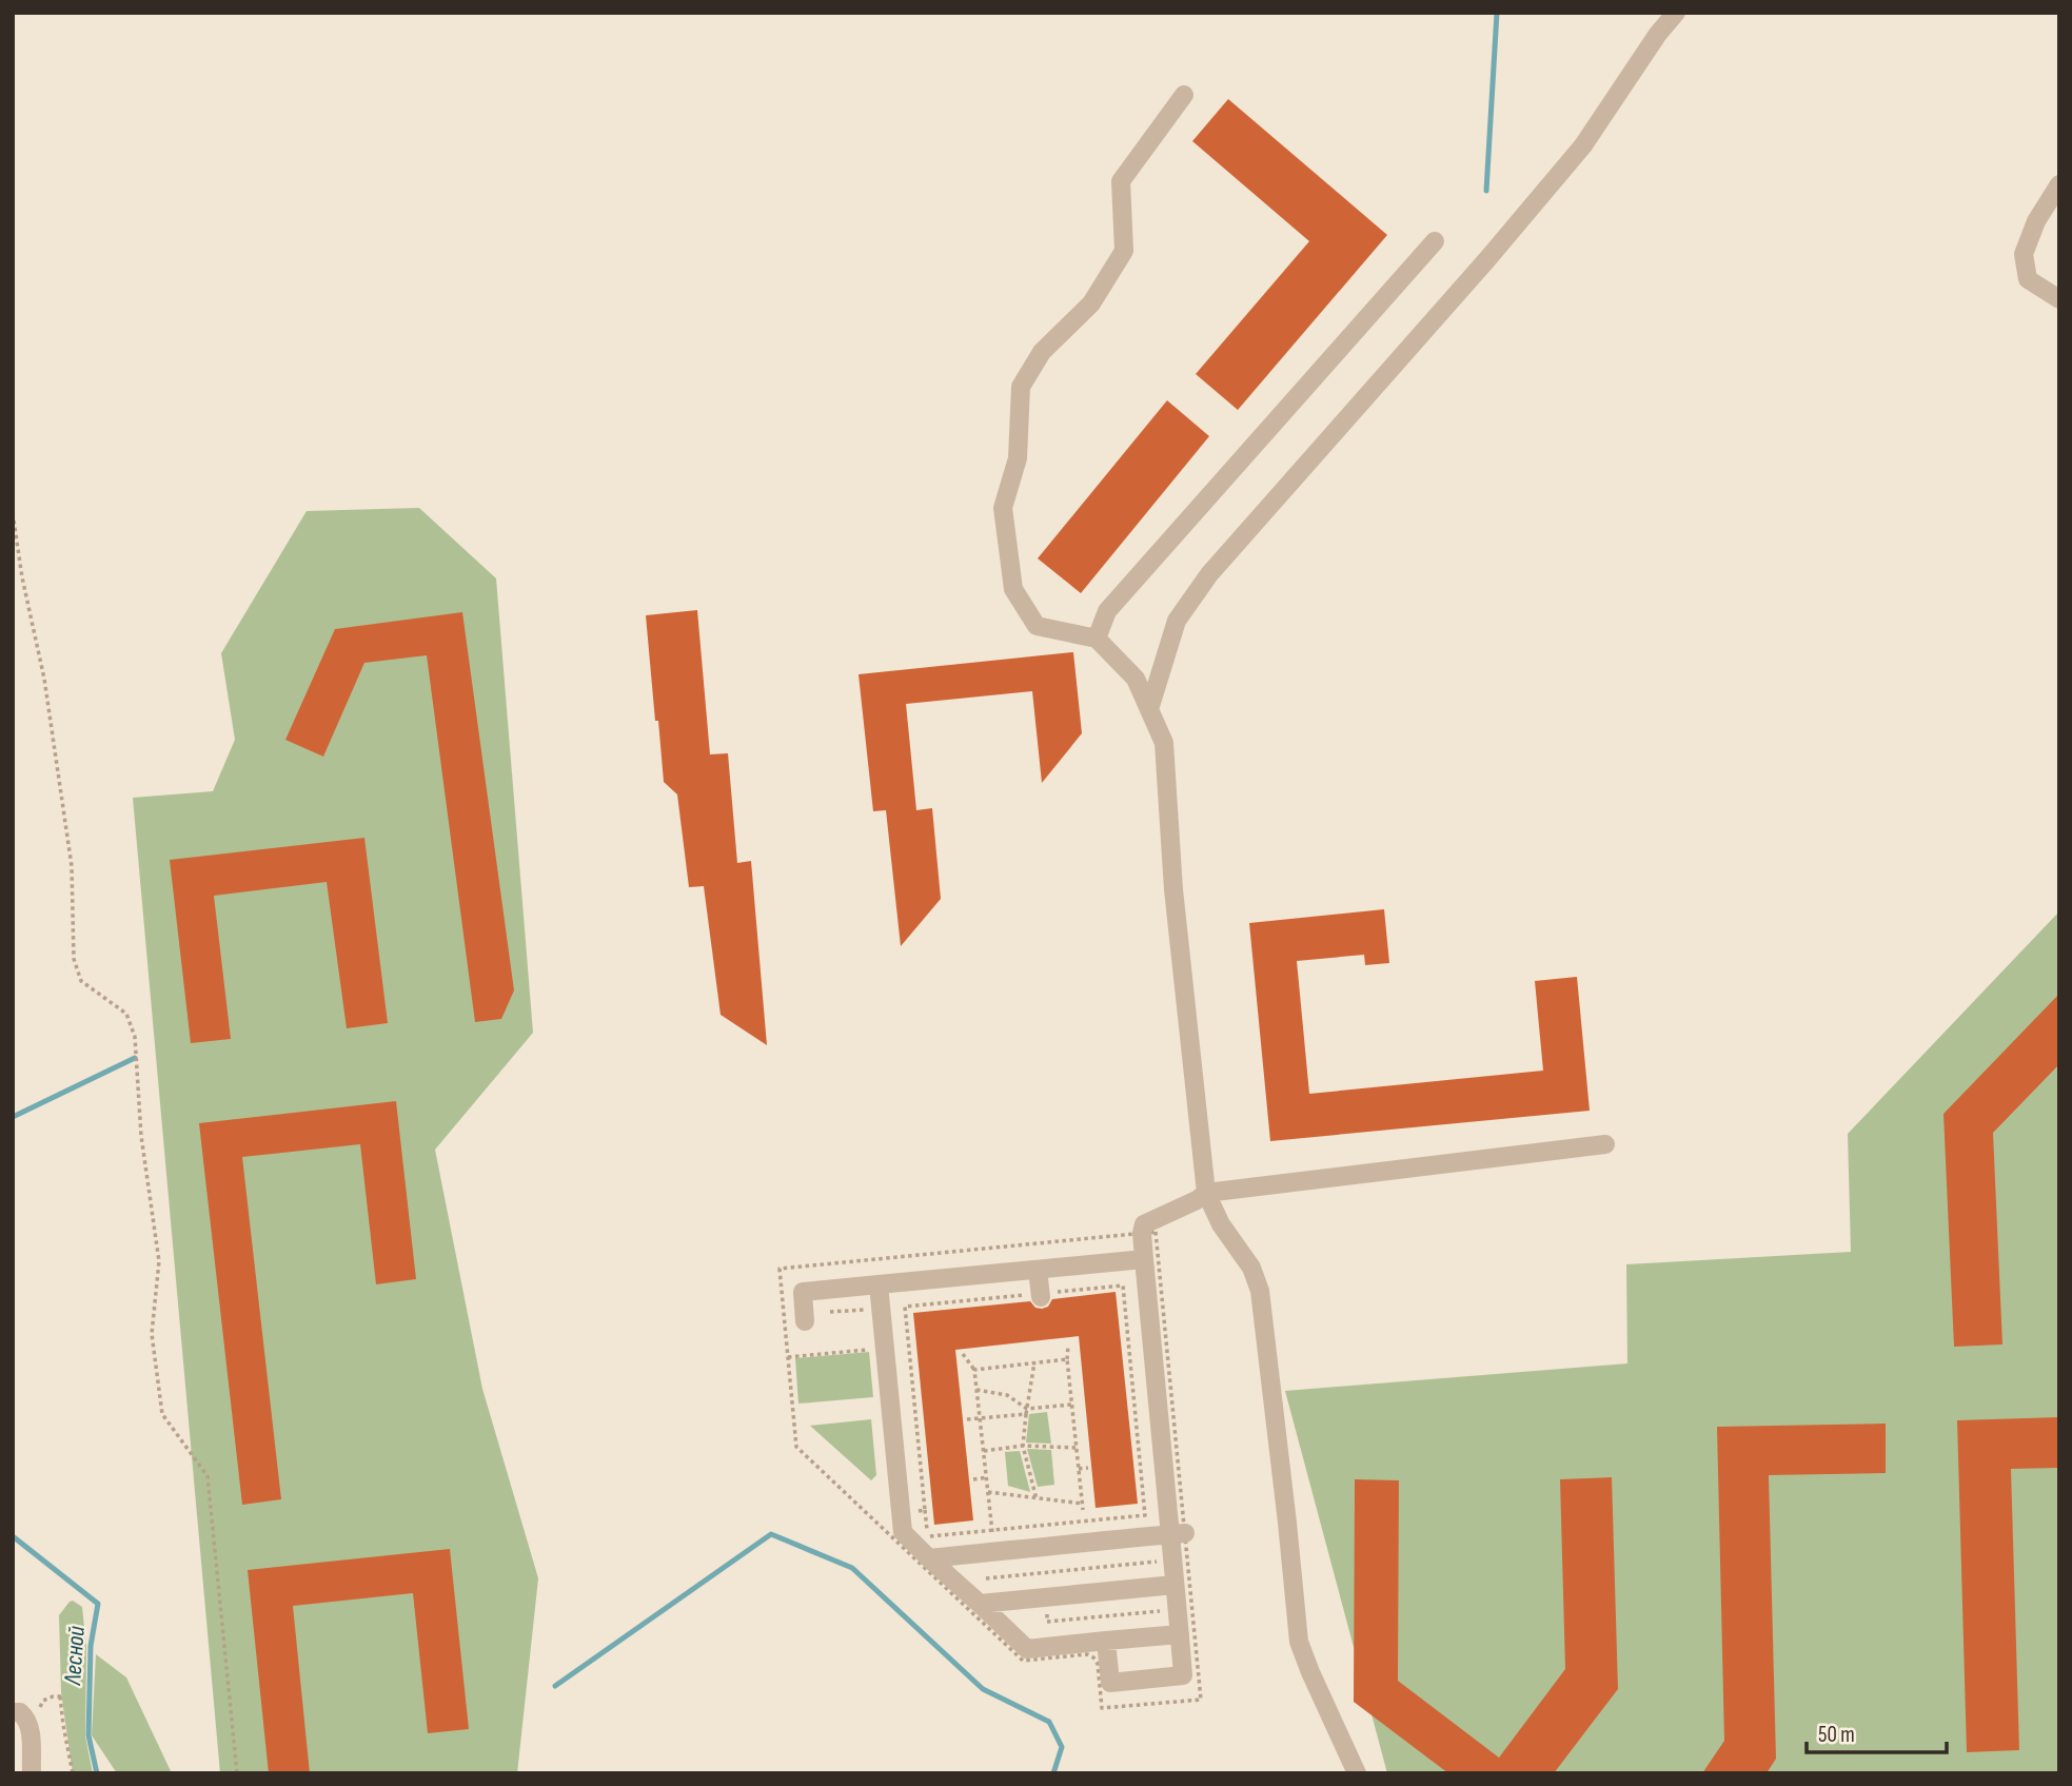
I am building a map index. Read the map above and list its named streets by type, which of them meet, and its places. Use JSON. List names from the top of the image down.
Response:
{
  "water": ["Лесной"],
  "scale_bar": "50 m"
}
